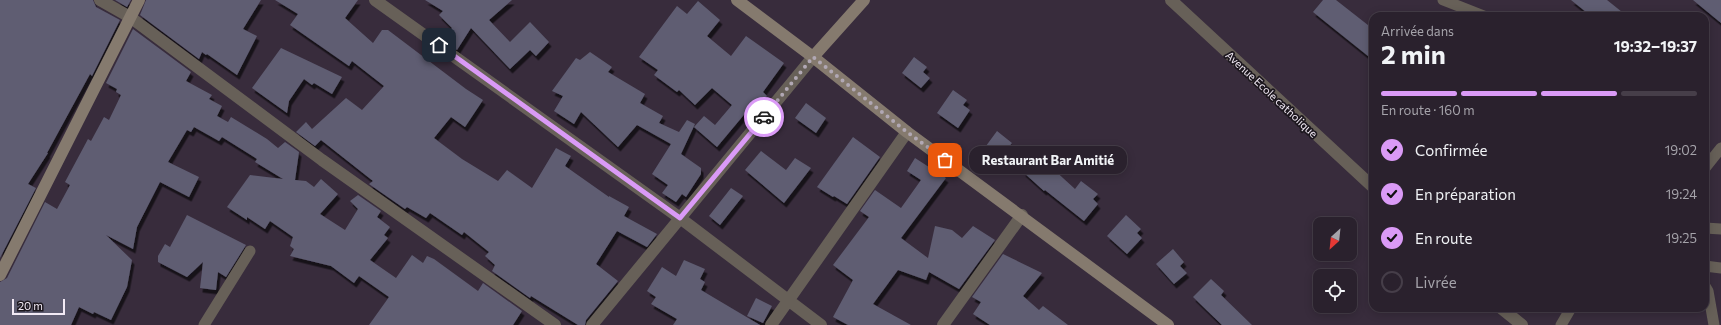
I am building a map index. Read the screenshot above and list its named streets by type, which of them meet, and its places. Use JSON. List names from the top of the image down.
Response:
{
  "streets": {
    "street": ["Avenue Ecole catholique"]
  },
  "places": ["Restaurant Bar Amitié"],
  "scale_bar": "20 m",
  "north": "bottom left",
  "page": {
    "heading": ["2 min", "Arrivée dans", "19:32–19:37"],
    "bar": "En route · 160 m",
    "list": [
      ["Confirmée", "19:02"],
      ["En préparation", "19:24"],
      ["En route", "19:25"],
      "Livrée"
    ],
    "bubble": "Restaurant Bar Amitié",
    "scale": "20 m"
  }
}
